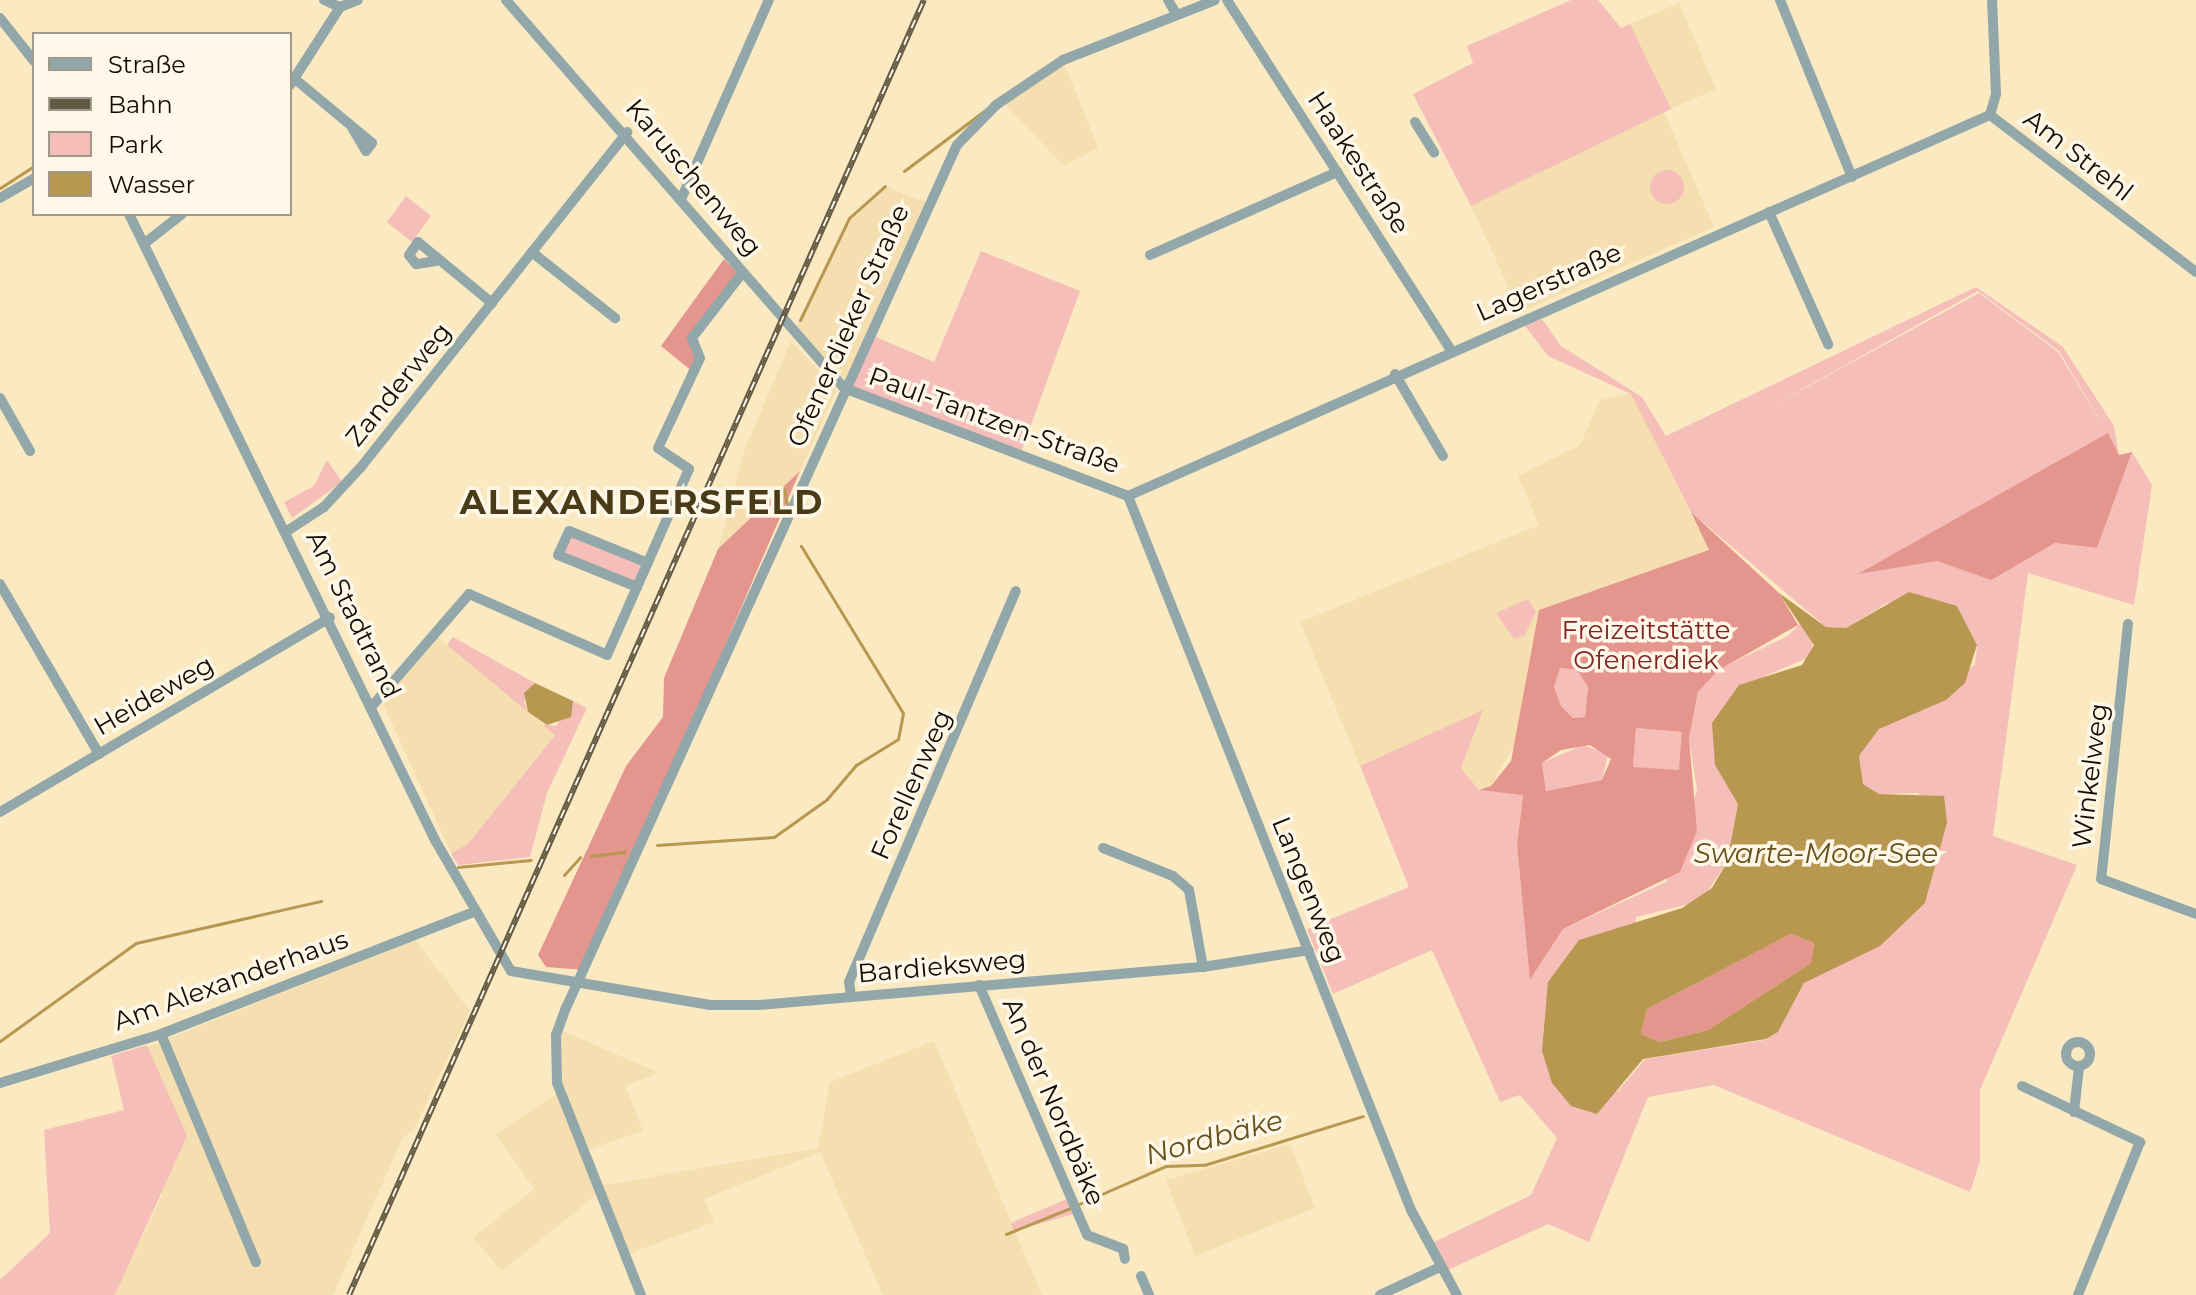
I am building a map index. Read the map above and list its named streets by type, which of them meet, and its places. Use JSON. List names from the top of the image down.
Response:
{
  "streets": {
    "street": [
      "Am Strehl",
      "Haakestraße",
      "Karuschenweg",
      "Lagerstraße",
      "Ofenerdieker Straße",
      "Zanderweg",
      "Paul-Tantzen-Straße",
      "Am Stadtrand",
      "Heideweg",
      "Winkelweg",
      "Forellenweg",
      "Langenweg",
      "Bardieksweg",
      "Am Alexanderhaus",
      "An der Nordbäke"
    ]
  },
  "crossings": [
    ["Am Strehl", "Lagerstraße"],
    ["Haakestraße", "Lagerstraße"],
    ["Karuschenweg", "Ofenerdieker Straße"],
    ["Karuschenweg", "Zanderweg"],
    ["Karuschenweg", "Paul-Tantzen-Straße"],
    ["Lagerstraße", "Paul-Tantzen-Straße"],
    ["Lagerstraße", "Langenweg"],
    ["Ofenerdieker Straße", "Paul-Tantzen-Straße"],
    ["Ofenerdieker Straße", "Am Stadtrand"],
    ["Ofenerdieker Straße", "Bardieksweg"],
    ["Zanderweg", "Am Stadtrand"],
    ["Paul-Tantzen-Straße", "Langenweg"],
    ["Am Stadtrand", "Heideweg"],
    ["Am Stadtrand", "Bardieksweg"],
    ["Am Stadtrand", "Am Alexanderhaus"],
    ["Forellenweg", "Bardieksweg"],
    ["Langenweg", "Bardieksweg"],
    ["Bardieksweg", "An der Nordbäke"]
  ],
  "districts": ["ALEXANDERSFELD"],
  "water": ["Swarte-Moor-See", "Nordbäke"],
  "parks": ["Freizeitstätte Ofenerdiek"],
  "legend": [
    "Straße",
    "Bahn",
    "Park",
    "Wasser"
  ]
}
